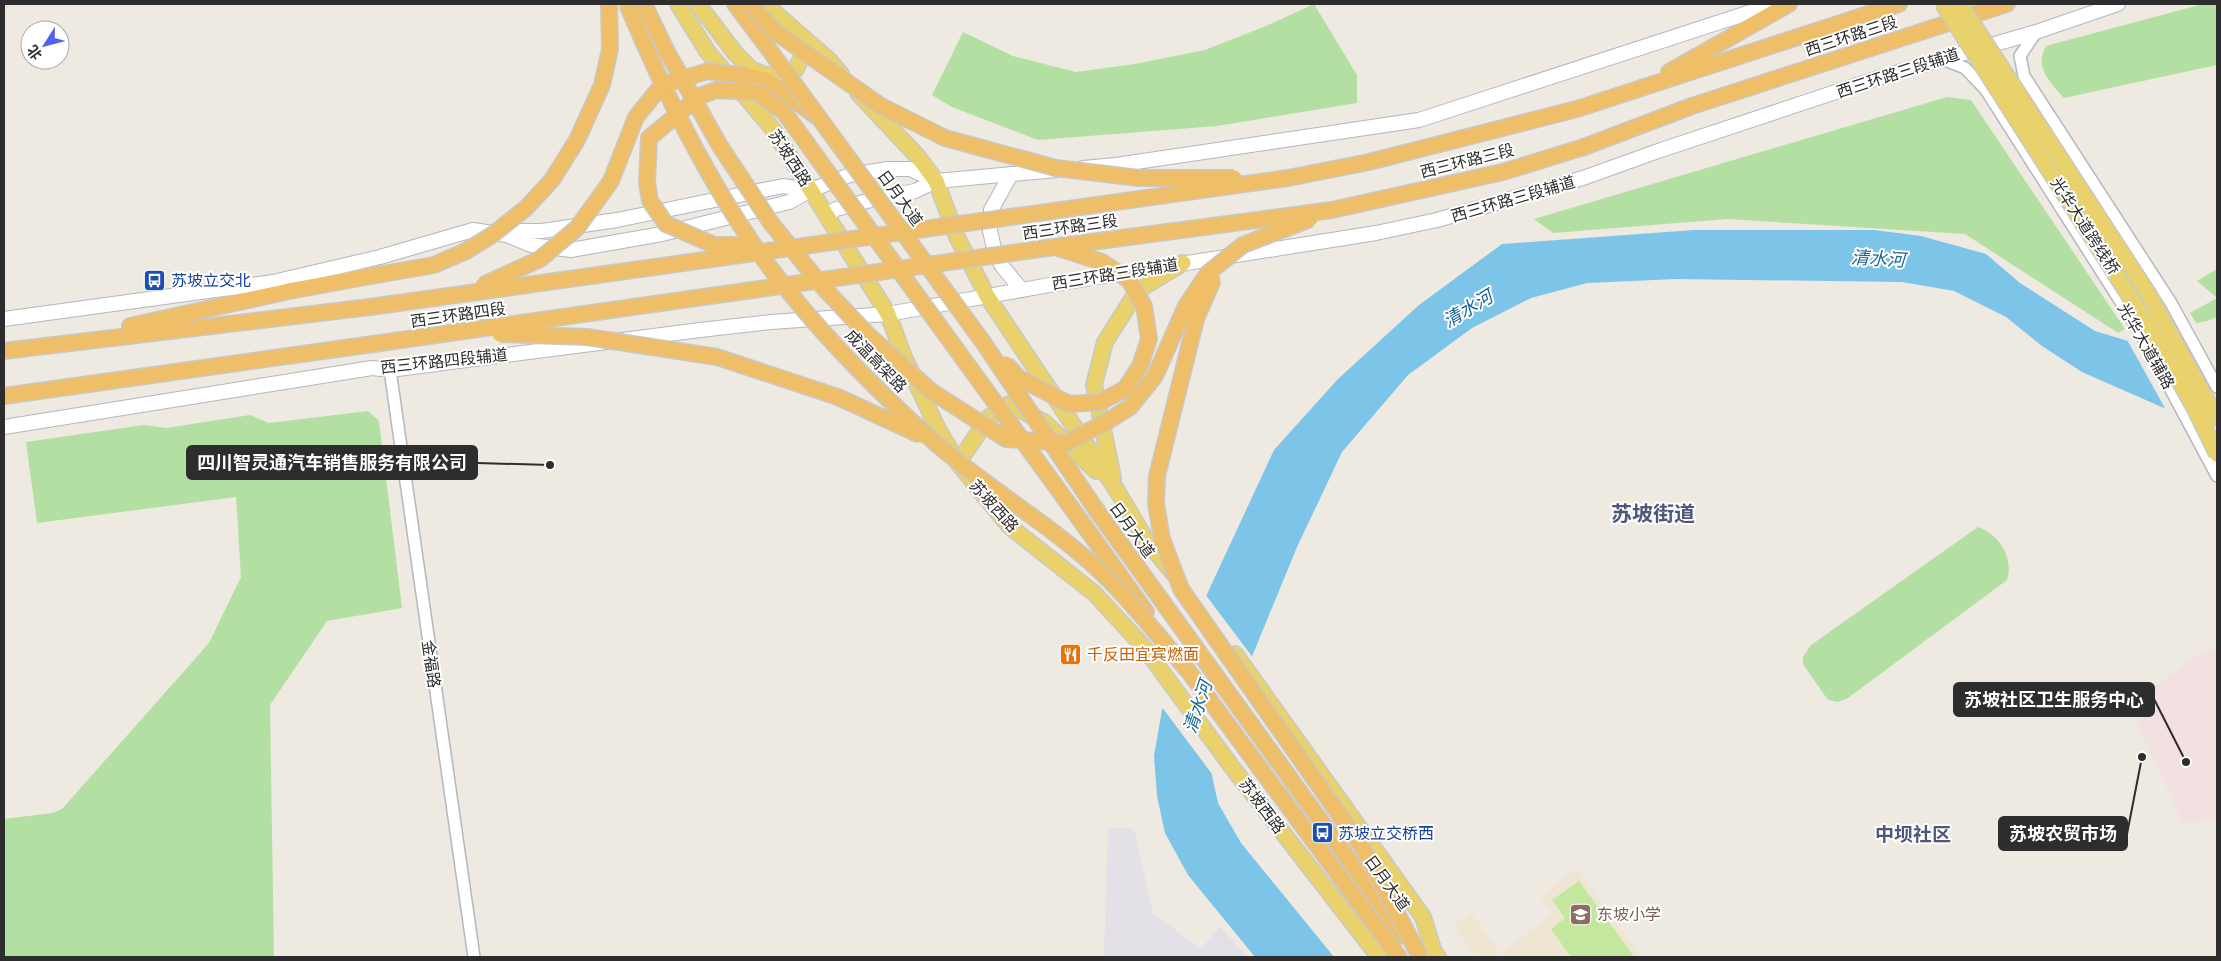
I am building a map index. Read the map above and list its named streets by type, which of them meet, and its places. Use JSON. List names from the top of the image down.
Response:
{
  "streets": {
    "highway": [
      "西三环路三段",
      "日月大道",
      "西三环路四段",
      "成温高架路"
    ],
    "main road": [
      "西三环路三段辅道",
      "苏坡西路",
      "光华大道跨线桥",
      "西三环路四段辅道"
    ],
    "street": ["光华大道辅路", "金福路"]
  },
  "crossings": [
    ["西三环路三段", "西三环路四段"],
    ["西三环路三段辅道", "苏坡西路"],
    ["西三环路三段辅道", "光华大道辅路"],
    ["西三环路三段辅道", "西三环路四段辅道"],
    ["苏坡西路", "西三环路四段辅道"],
    ["西三环路四段辅道", "金福路"]
  ],
  "districts": ["苏坡街道", "中坝社区"],
  "water": ["清水河"],
  "places": {
    "bus stop": ["苏坡立交北", "苏坡立交桥西"],
    "other": ["四川智灵通汽车销售服务有限公司", "苏坡农贸市场", "苏坡社区卫生服务中心"],
    "restaurant": ["千反田宜宾燃面"],
    "school or university": ["东坡小学"]
  },
  "north": "bottom left"
}
